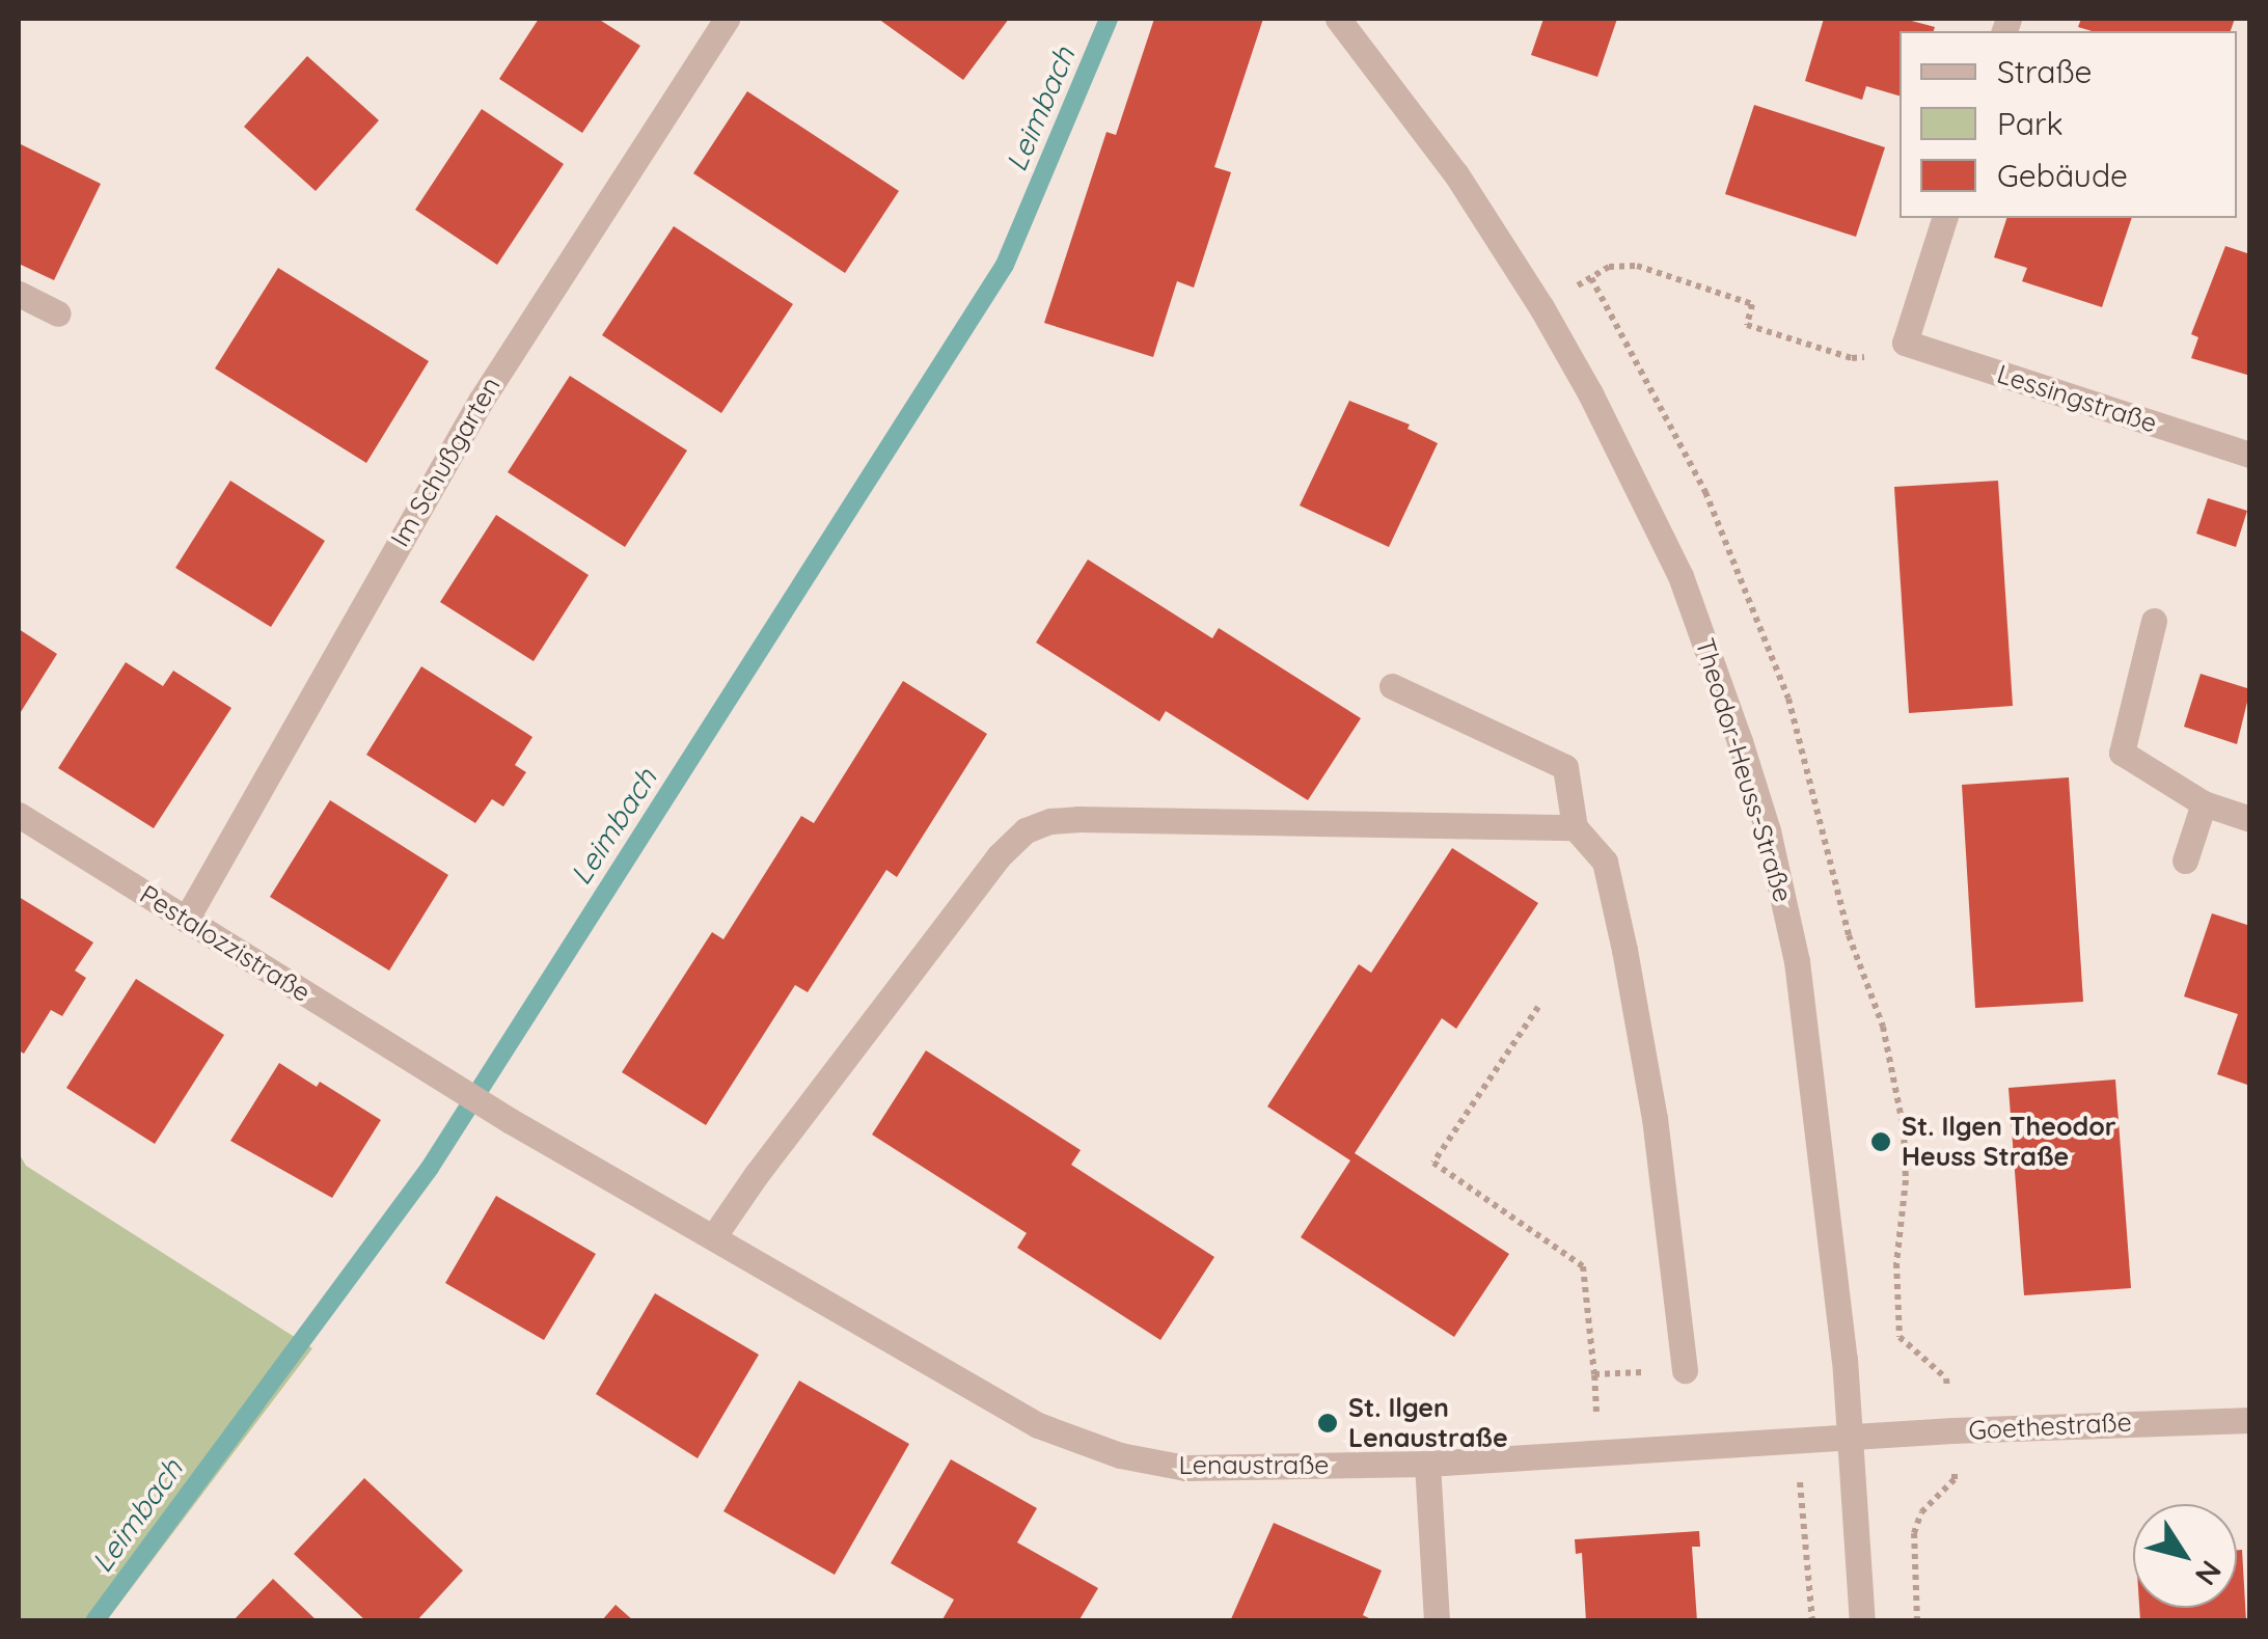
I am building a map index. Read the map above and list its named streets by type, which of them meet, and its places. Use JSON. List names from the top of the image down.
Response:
{
  "streets": {
    "street": [
      "Lessingstraße",
      "Im Schußgarten",
      "Theodor-Heuss-Straße",
      "Pestalozzistraße",
      "Goethestraße",
      "Lenaustraße"
    ]
  },
  "crossings": [
    ["Im Schußgarten", "Pestalozzistraße"],
    ["Theodor-Heuss-Straße", "Goethestraße"],
    ["Theodor-Heuss-Straße", "Lenaustraße"],
    ["Pestalozzistraße", "Lenaustraße"],
    ["Goethestraße", "Lenaustraße"]
  ],
  "water": ["Leimbach"],
  "places": ["St. Ilgen Theodor Heuss Straße", "St. Ilgen Lenaustraße"],
  "legend": ["Straße", "Park", "Gebäude"],
  "north": "bottom right"
}
